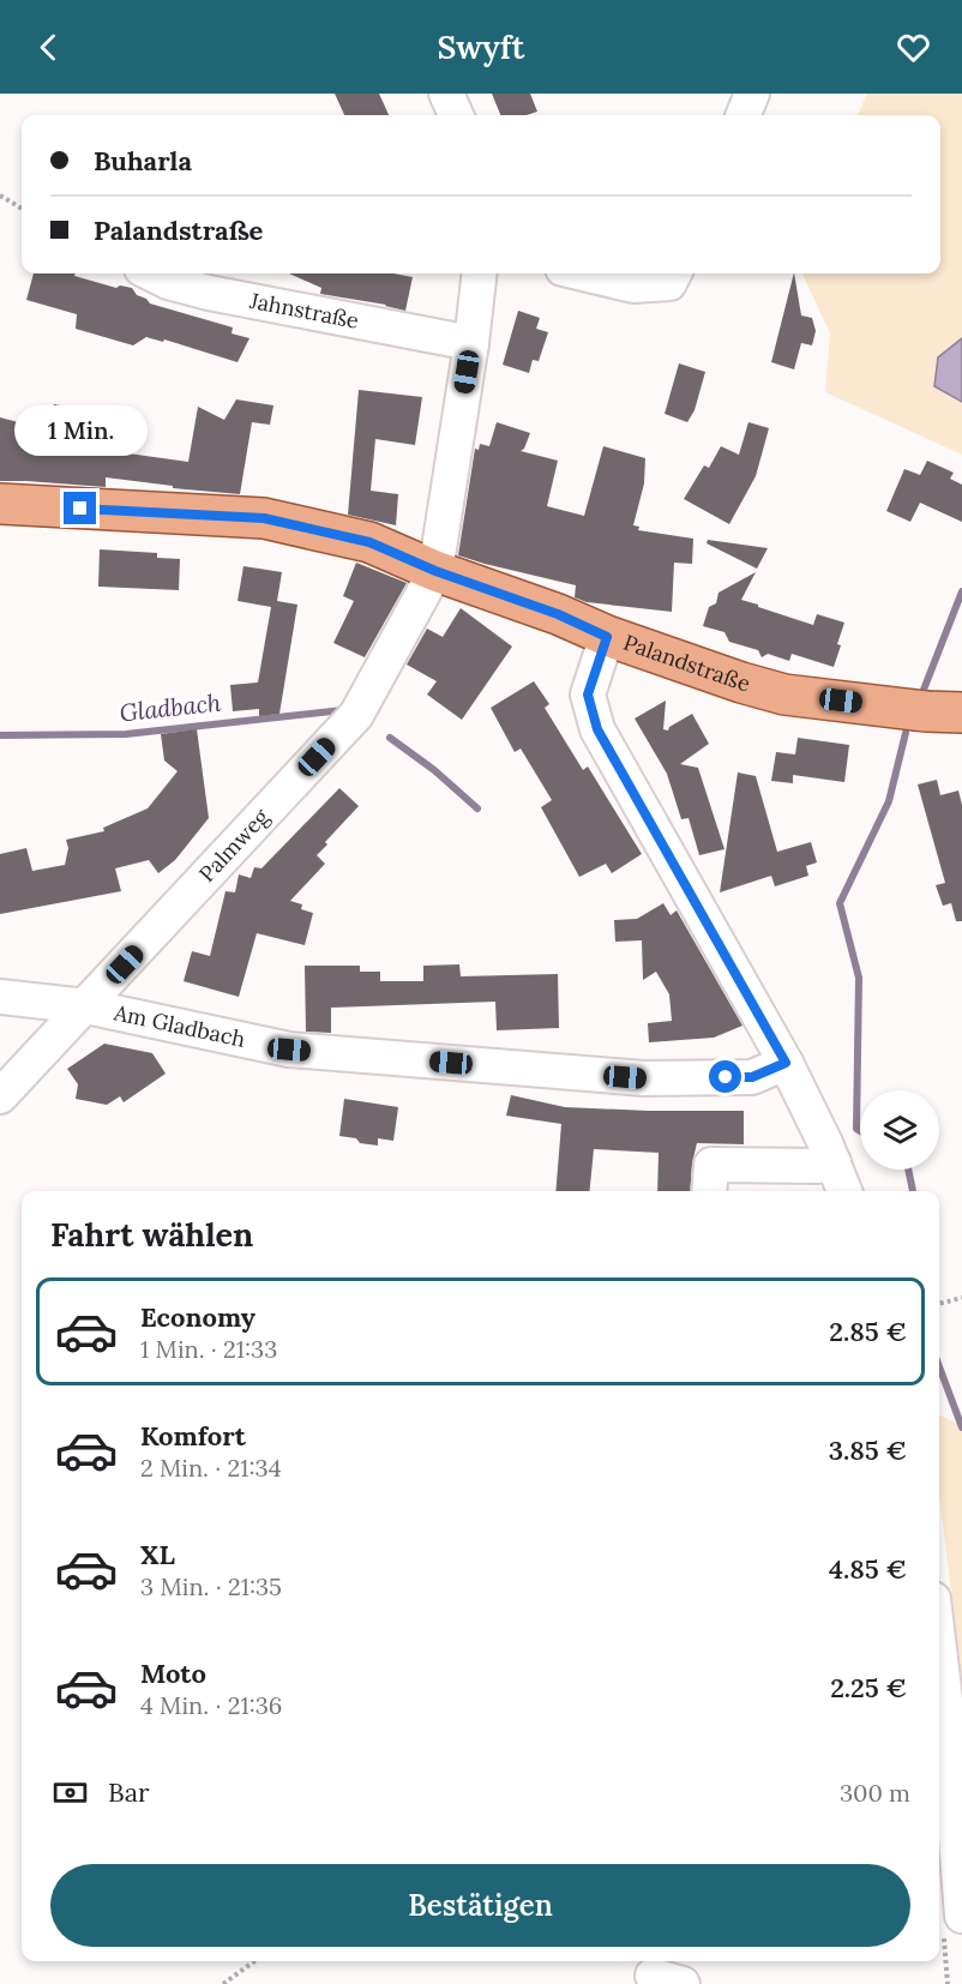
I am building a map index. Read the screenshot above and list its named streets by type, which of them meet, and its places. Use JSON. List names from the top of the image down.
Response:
{
  "streets": {
    "main road": ["Palandstraße"],
    "street": ["Jahnstraße", "Palmweg", "Am Gladbach"]
  },
  "crossings": [
    ["Jahnstraße", "Palmweg"],
    ["Palandstraße", "Palmweg"],
    ["Palmweg", "Am Gladbach"]
  ],
  "water": ["Gladbach"],
  "page": {
    "header": "Swyft",
    "banner": ["Buharla", "Palandstraße"],
    "bubble": "1 Min.",
    "heading": "Fahrt wählen",
    "list": [
      {
        "name": "Economy",
        "note": "1 Min. · 21:33",
        "value": "2.85 €"
      },
      {
        "name": "Komfort",
        "note": "2 Min. · 21:34",
        "value": "3.85 €"
      },
      {
        "name": "XL",
        "note": "3 Min. · 21:35",
        "value": "4.85 €"
      },
      {
        "name": "Moto",
        "note": "4 Min. · 21:36",
        "value": "2.25 €"
      }
    ],
    "pay": ["Bar", "300 m"],
    "buttons": "Bestätigen"
  }
}
